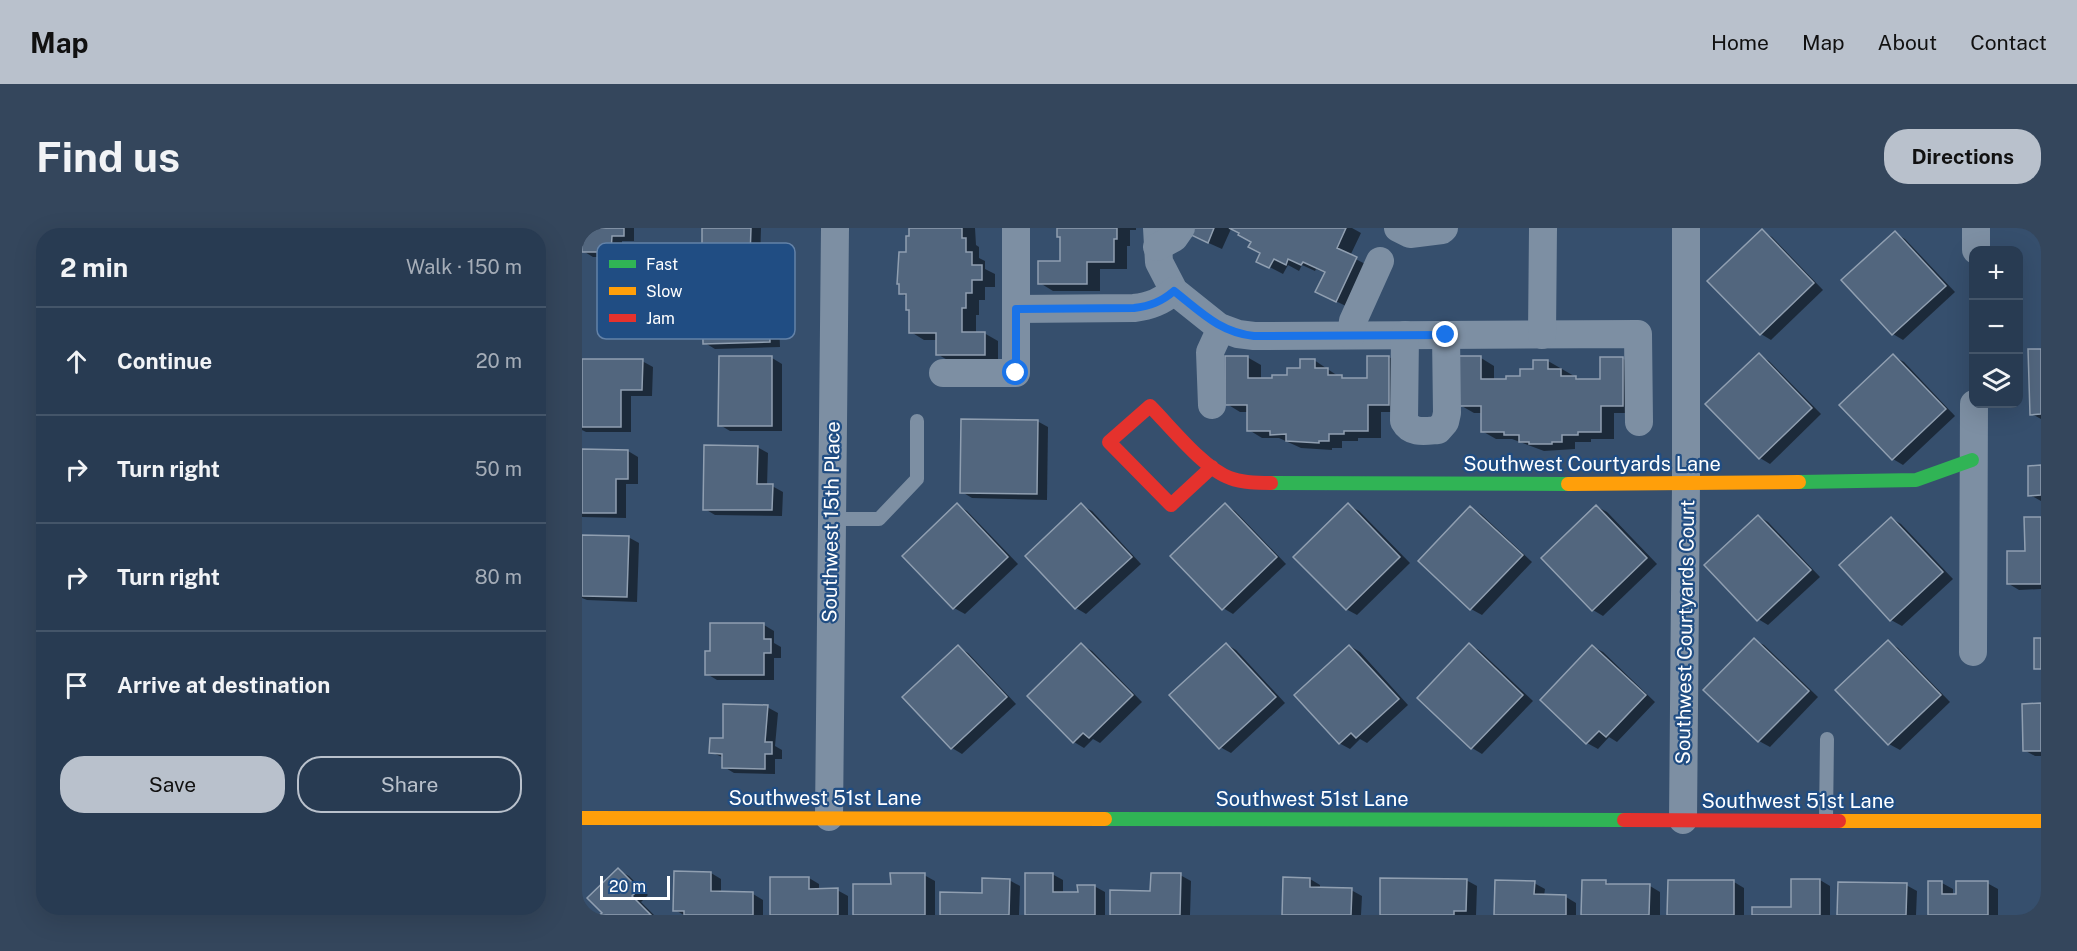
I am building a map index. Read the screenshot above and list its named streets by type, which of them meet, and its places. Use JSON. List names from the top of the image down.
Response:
{
  "streets": {
    "street": [
      "Southwest Courtyards Lane",
      "Southwest 15th Place",
      "Southwest Courtyards Court",
      "Southwest 51st Lane"
    ]
  },
  "crossings": [
    ["Southwest Courtyards Lane", "Southwest Courtyards Court"],
    ["Southwest 15th Place", "Southwest 51st Lane"],
    ["Southwest Courtyards Court", "Southwest 51st Lane"]
  ],
  "legend": ["Fast", "Slow", "Jam"],
  "scale_bar": "20 m",
  "page": {
    "header": "Map",
    "nav": [
      "Home",
      "Map",
      "About",
      "Contact"
    ],
    "buttons": [
      "Directions",
      ["Save", "Share"]
    ],
    "title": "Find us",
    "heading": ["2 min", "Walk · 150 m"],
    "map_buttons": ["+", "−"],
    "list": [
      ["Continue", "20 m"],
      ["Turn right", "50 m"],
      ["Turn right", "80 m"],
      "Arrive at destination"
    ],
    "scale": "20 m"
  }
}
